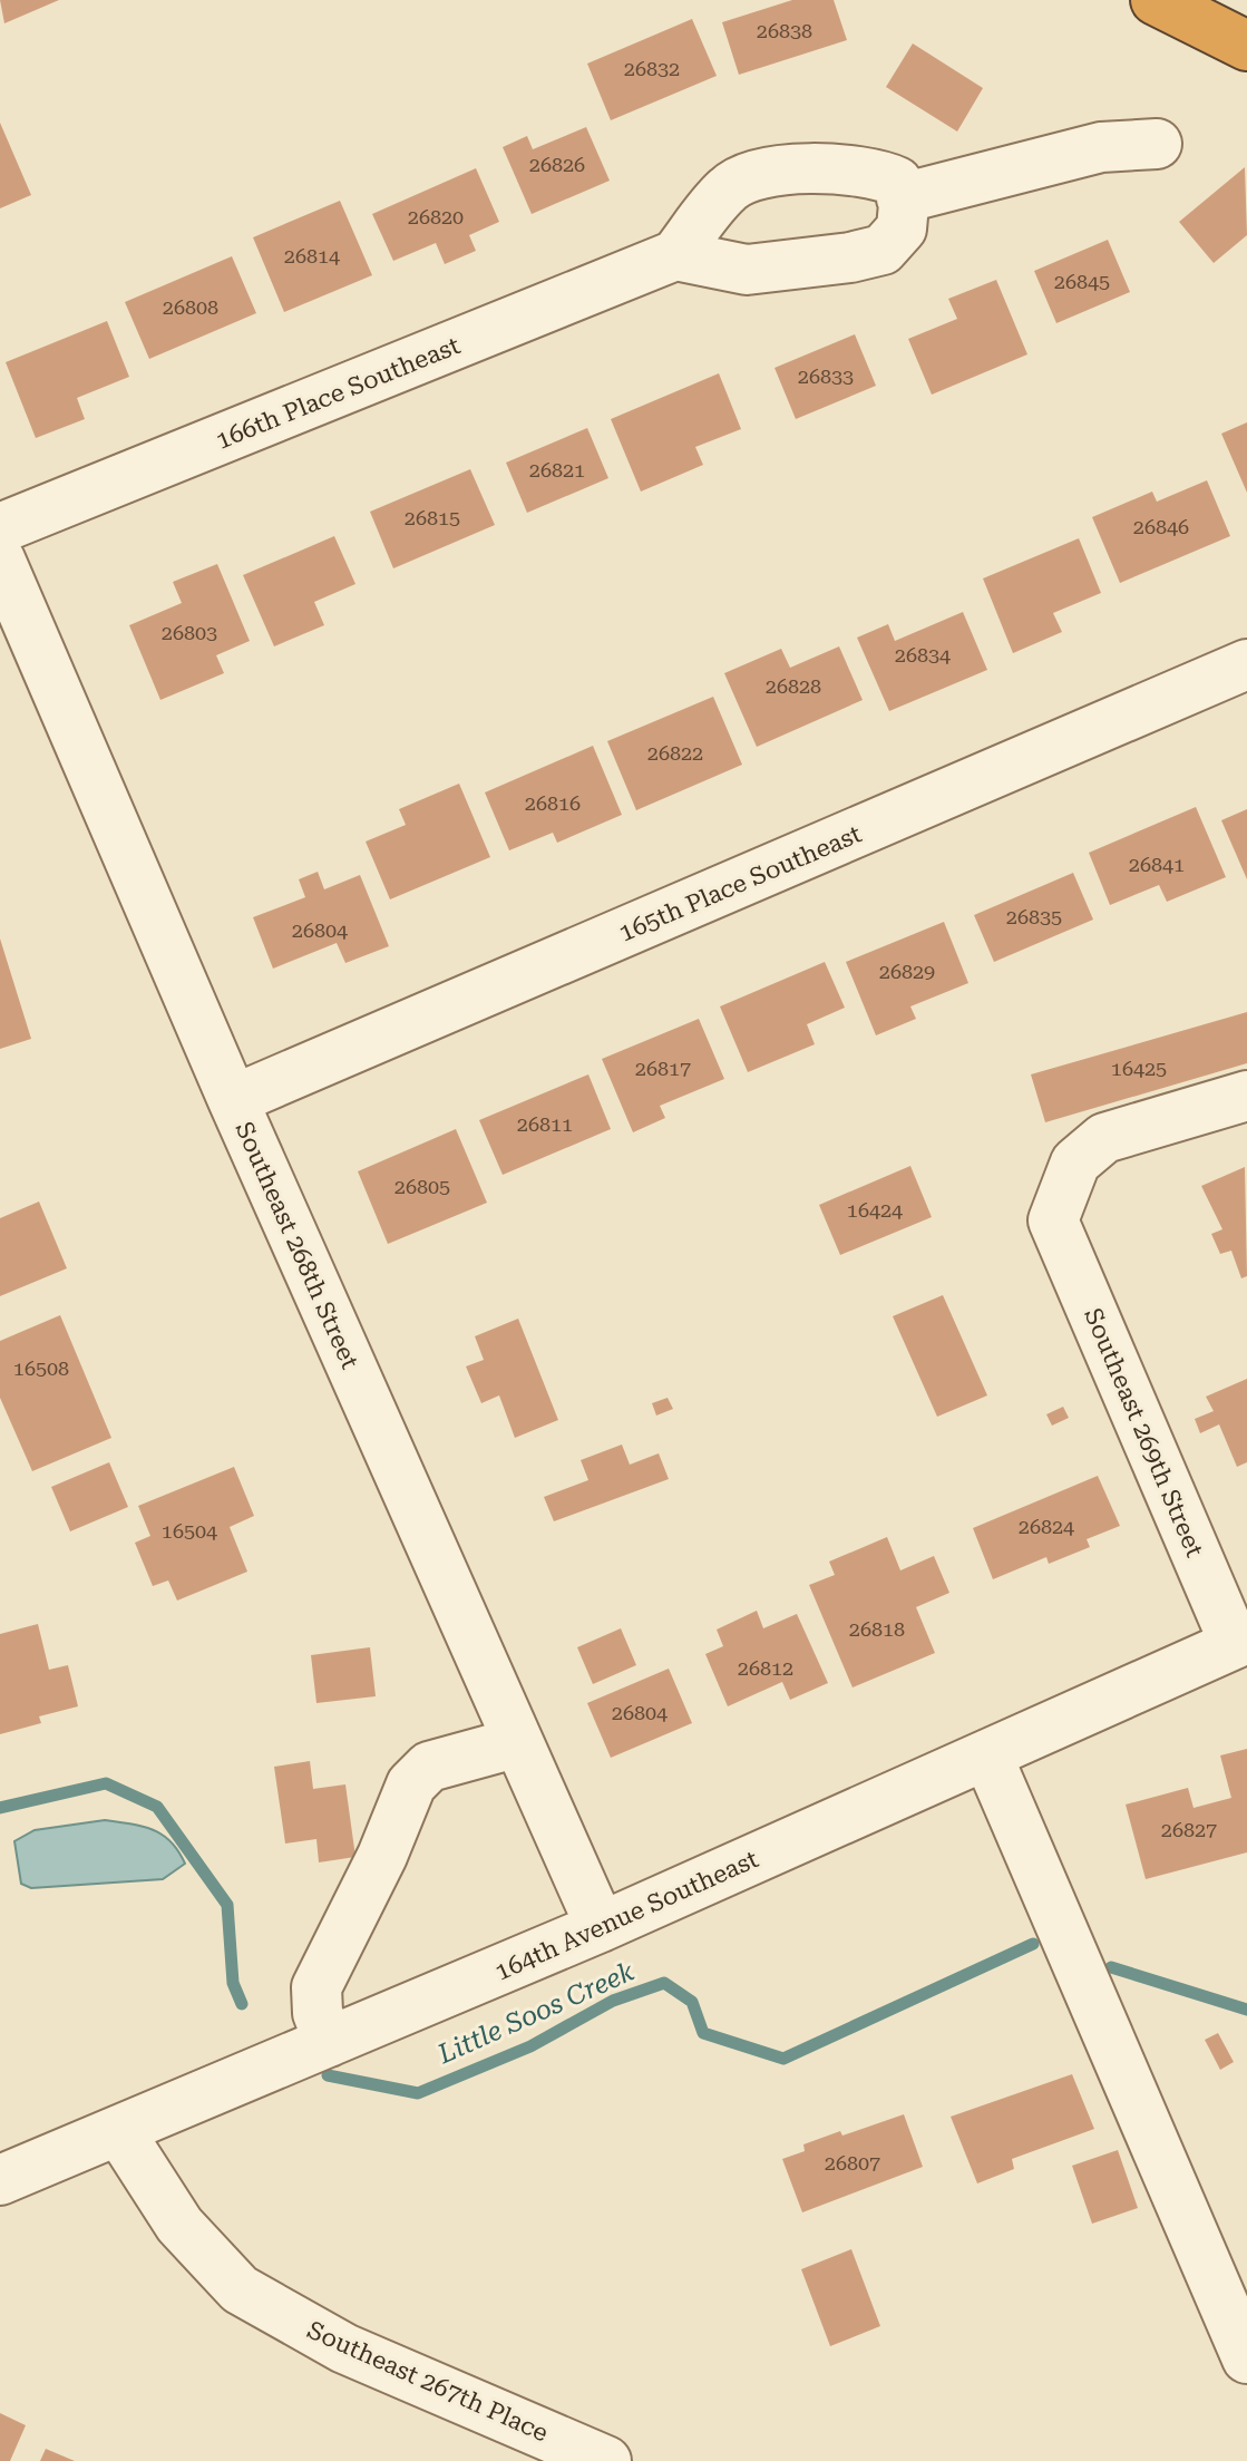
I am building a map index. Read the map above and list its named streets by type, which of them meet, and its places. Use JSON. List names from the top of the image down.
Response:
{
  "streets": {
    "street": [
      "166th Place Southeast",
      "165th Place Southeast",
      "Southeast 268th Street",
      "Southeast 269th Street",
      "164th Avenue Southeast",
      "Southeast 267th Place"
    ]
  },
  "crossings": [
    ["165th Place Southeast", "Southeast 268th Street"],
    ["Southeast 268th Street", "164th Avenue Southeast"],
    ["Southeast 269th Street", "164th Avenue Southeast"],
    ["164th Avenue Southeast", "Southeast 267th Place"]
  ],
  "water": ["Little Soos Creek"],
  "house_numbers": [
    "26838",
    "26832",
    "26826",
    "26820",
    "26814",
    "26845",
    "26808",
    "26833",
    "26821",
    "26815",
    "26846",
    "26803",
    "26834",
    "26828",
    "26822",
    "26816",
    "26841",
    "26835",
    "26804",
    "26829",
    "26817",
    "16425",
    "26811",
    "26805",
    "16424",
    "16508",
    "26824",
    "16504",
    "26818",
    "26812",
    "26804",
    "26827",
    "26807"
  ]
}
